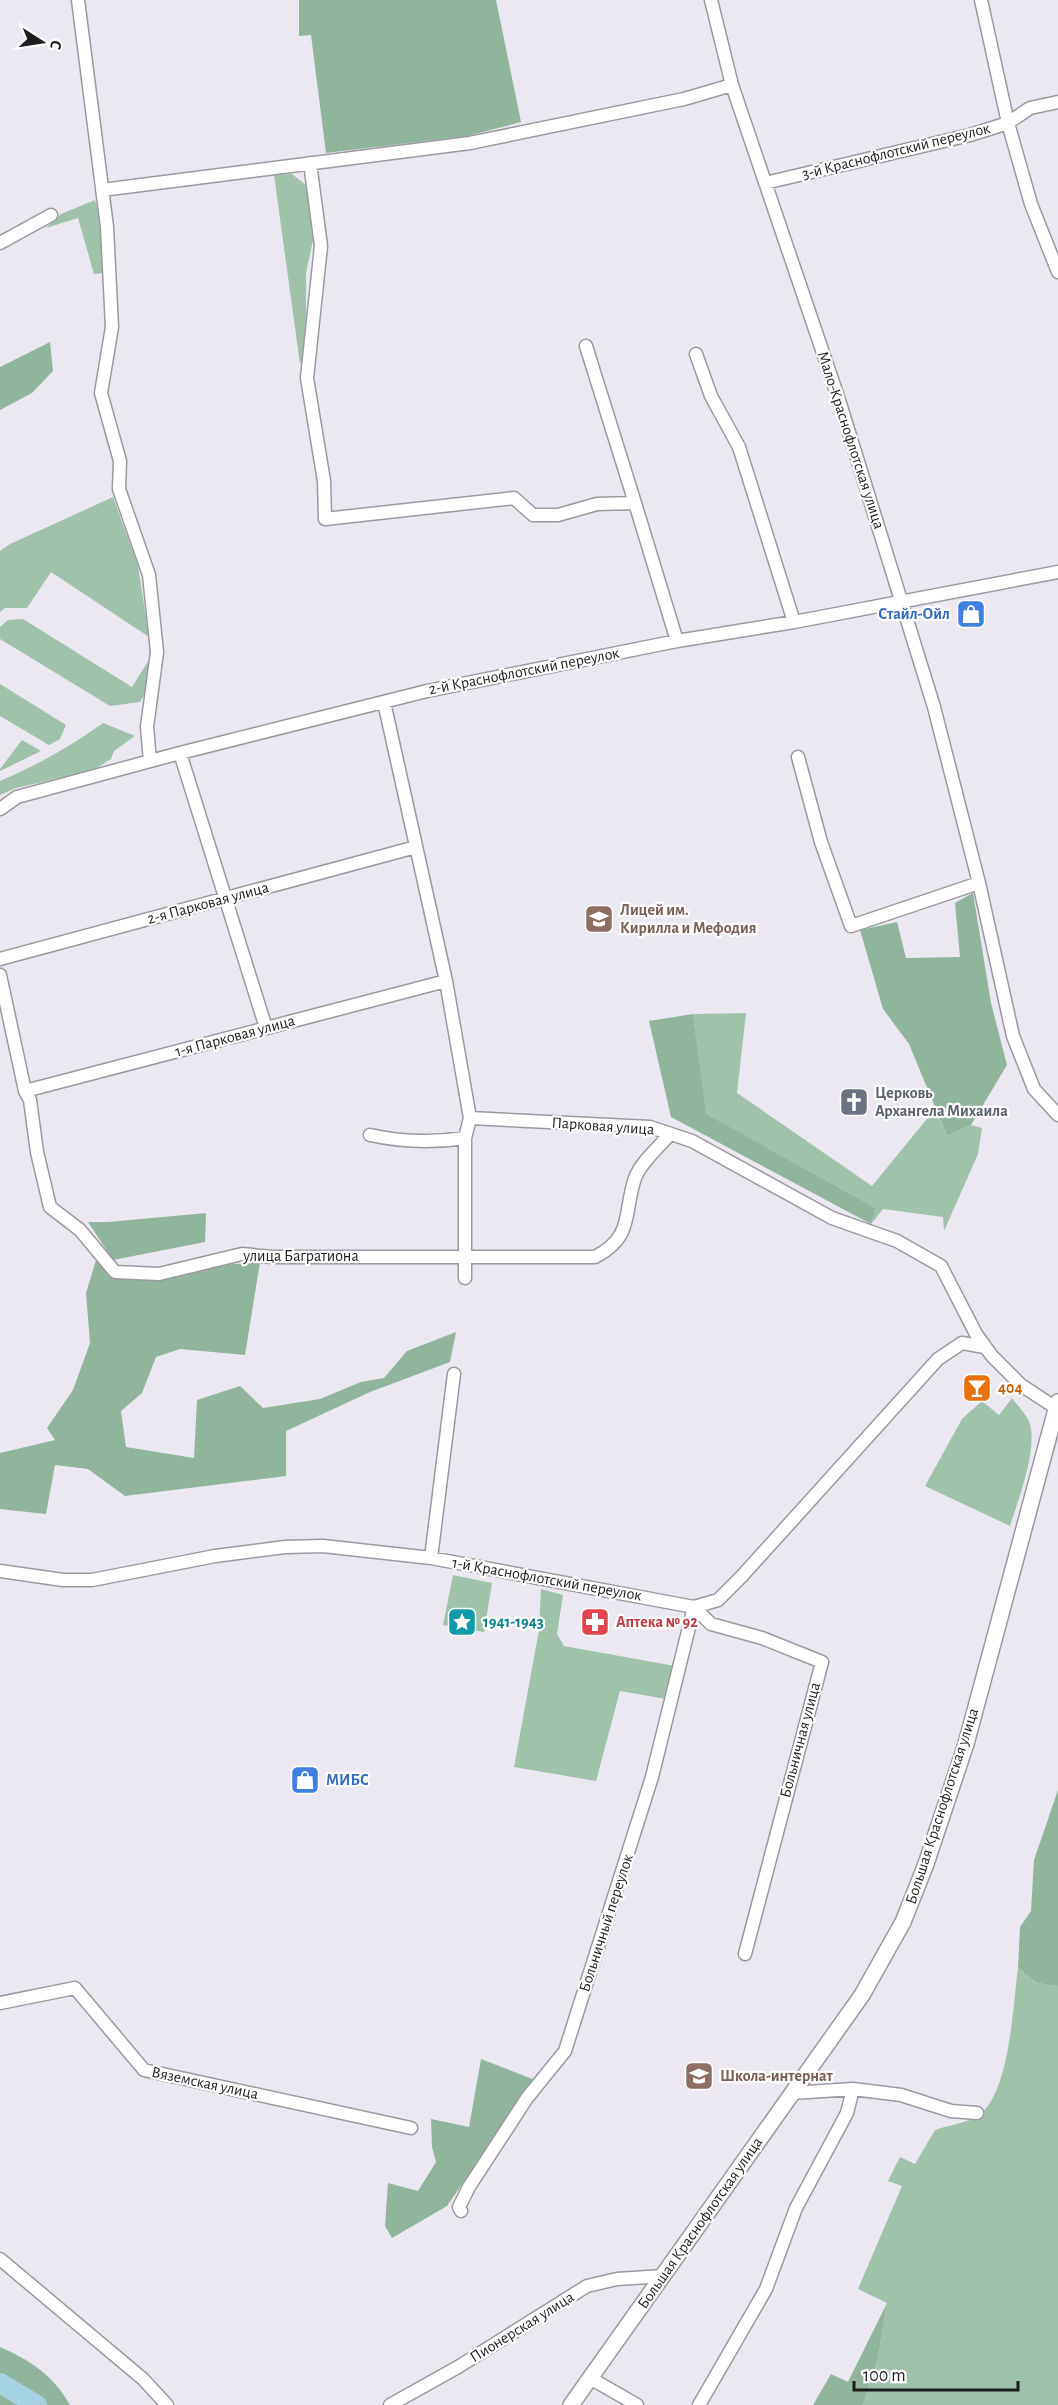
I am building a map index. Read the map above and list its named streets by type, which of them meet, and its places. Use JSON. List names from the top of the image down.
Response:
{
  "streets": {
    "main road": ["Большая Краснофлотская улица"],
    "street": [
      "3-й Краснофлотский переулок",
      "Мало-Краснофлотская улица",
      "2-й Краснофлотский переулок",
      "2-я Парковая улица",
      "1-я Парковая улица",
      "Парковая улица",
      "улица Багратиона",
      "1-й Краснофлотский переулок",
      "Больничная улица",
      "Больничный переулок",
      "Вяземская улица",
      "Пионерская улица"
    ]
  },
  "crossings": [
    ["3-й Краснофлотский переулок", "Мало-Краснофлотская улица"],
    ["Мало-Краснофлотская улица", "2-й Краснофлотский переулок"],
    ["1-я Парковая улица", "улица Багратиона"],
    ["Парковая улица", "улица Багратиона"],
    ["Парковая улица", "Большая Краснофлотская улица"],
    ["1-й Краснофлотский переулок", "Больничная улица"],
    ["1-й Краснофлотский переулок", "Больничный переулок"],
    ["Больничная улица", "Больничный переулок"],
    ["Большая Краснофлотская улица", "Пионерская улица"]
  ],
  "places": {
    "shop": ["Стайл-Ойл", "МИБС"],
    "school or university": ["Лицей им. Кирилла и Мефодия", "Школа-интернат"],
    "church": ["Церковь Архангела Михаила"],
    "bar": ["404"],
    "place": ["1941-1943"],
    "pharmacy": ["Аптека № 92"]
  },
  "scale_bar": "100 m",
  "north": "right"
}
